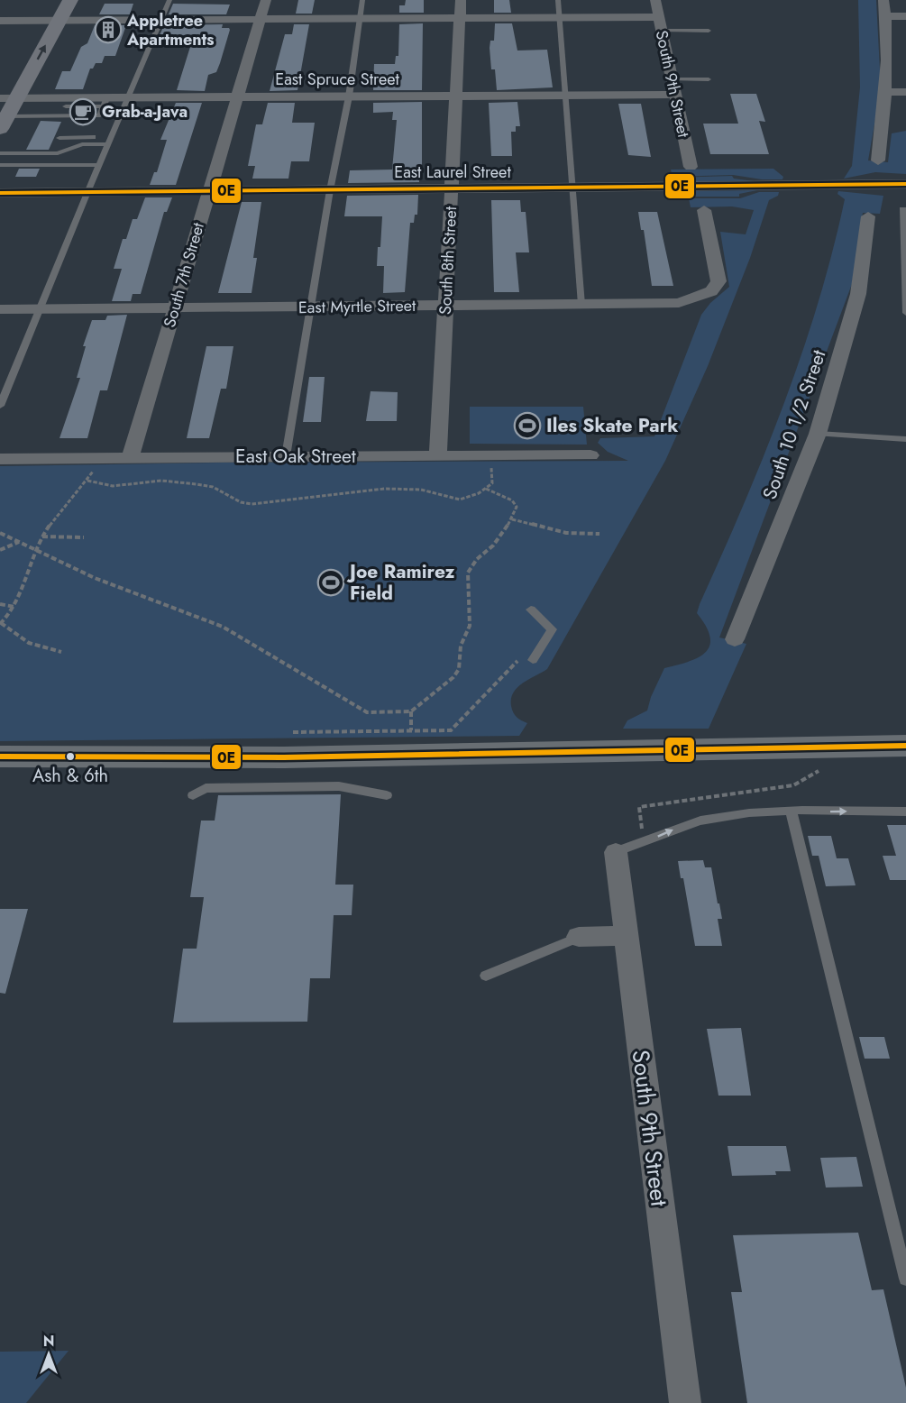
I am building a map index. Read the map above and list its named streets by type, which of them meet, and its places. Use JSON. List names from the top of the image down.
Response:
{
  "streets": {
    "street": [
      "East Spruce Street",
      "South 9th Street",
      "East Laurel Street",
      "South 8th Street",
      "South 7th Street",
      "East Myrtle Street",
      "South 10 1/2 Street",
      "East Oak Street"
    ]
  },
  "crossings": [
    ["East Spruce Street", "South 9th Street"],
    ["East Spruce Street", "South 8th Street"],
    ["East Spruce Street", "South 7th Street"],
    ["East Laurel Street", "South 8th Street"],
    ["East Laurel Street", "South 7th Street"],
    ["South 8th Street", "East Myrtle Street"],
    ["South 8th Street", "East Oak Street"],
    ["South 7th Street", "East Myrtle Street"],
    ["South 7th Street", "East Oak Street"]
  ],
  "places": {
    "building": ["Appletree Apartments"],
    "cafe": ["Grab-a-Java"],
    "sports": ["Iles Skate Park", "Joe Ramirez Field"],
    "other": ["Ash & 6th"]
  },
  "lines": ["transit line 0E"],
  "north": "top"
}
